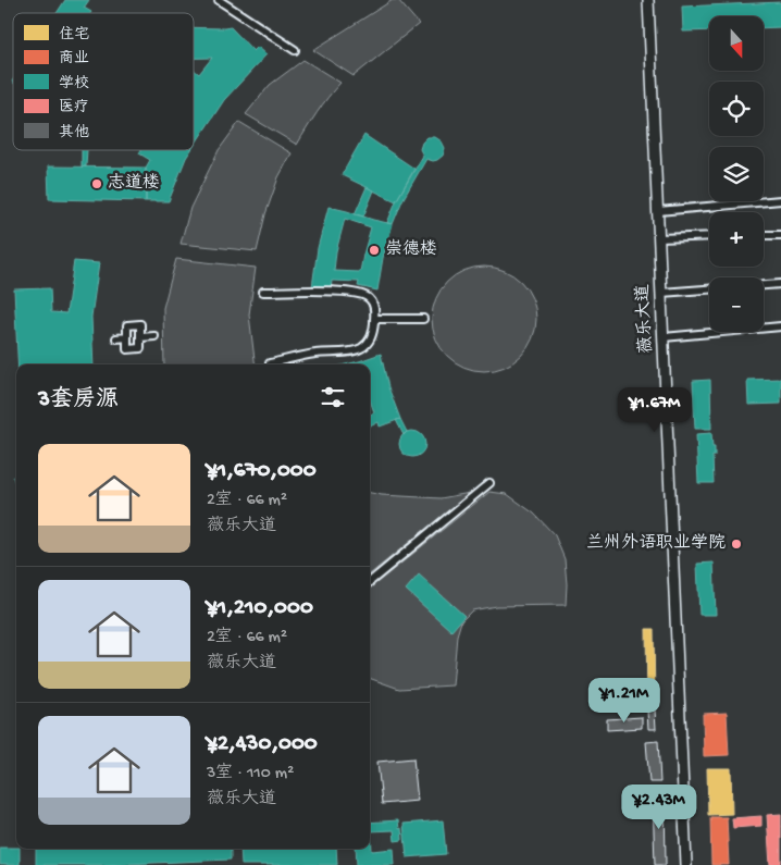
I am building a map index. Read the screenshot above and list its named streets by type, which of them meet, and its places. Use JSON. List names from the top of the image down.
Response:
{
  "streets": {
    "main road": ["薇乐大道"]
  },
  "places": ["志道楼", "崇德楼", "兰州外语职业学院"],
  "legend": [
    "住宅",
    "商业",
    "学校",
    "医疗",
    "其他"
  ],
  "north": "bottom",
  "page": {
    "map_buttons": ["+", "−"],
    "heading": "3套房源",
    "price": ["¥1.67M", "¥1.21M", "¥2.43M"],
    "list": [
      {
        "name": "¥1,670,000",
        "note": "2室 · 66 m² · 薇乐大道"
      },
      {
        "name": "¥1,210,000",
        "note": "2室 · 66 m² · 薇乐大道"
      },
      {
        "name": "¥2,430,000",
        "note": "3室 · 110 m² · 薇乐大道"
      }
    ]
  }
}
